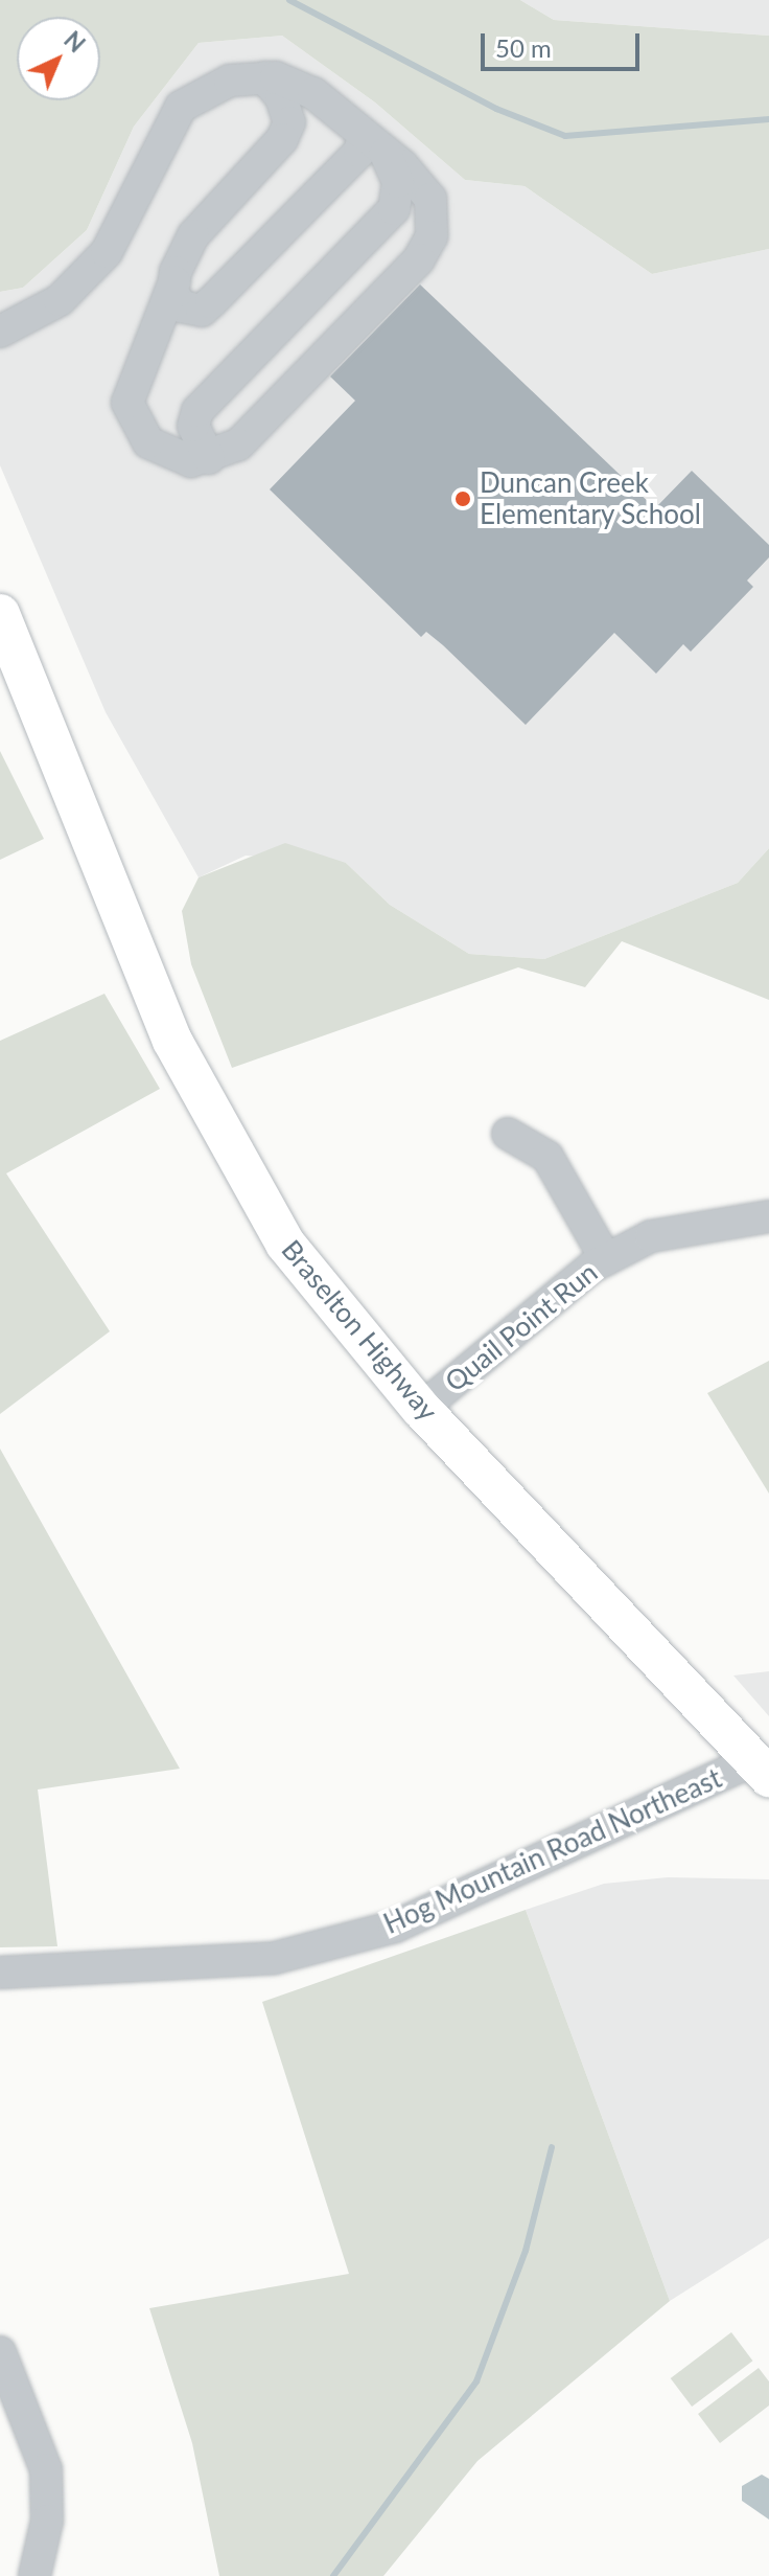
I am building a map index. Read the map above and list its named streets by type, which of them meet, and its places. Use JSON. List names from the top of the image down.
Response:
{
  "streets": {
    "main road": ["Braselton Highway"],
    "street": ["Quail Point Run", "Hog Mountain Road Northeast"]
  },
  "crossings": [
    ["Quail Point Run", "Braselton Highway"],
    ["Braselton Highway", "Hog Mountain Road Northeast"]
  ],
  "places": ["Duncan Creek Elementary School"],
  "scale_bar": "50 m",
  "north": "top right"
}
